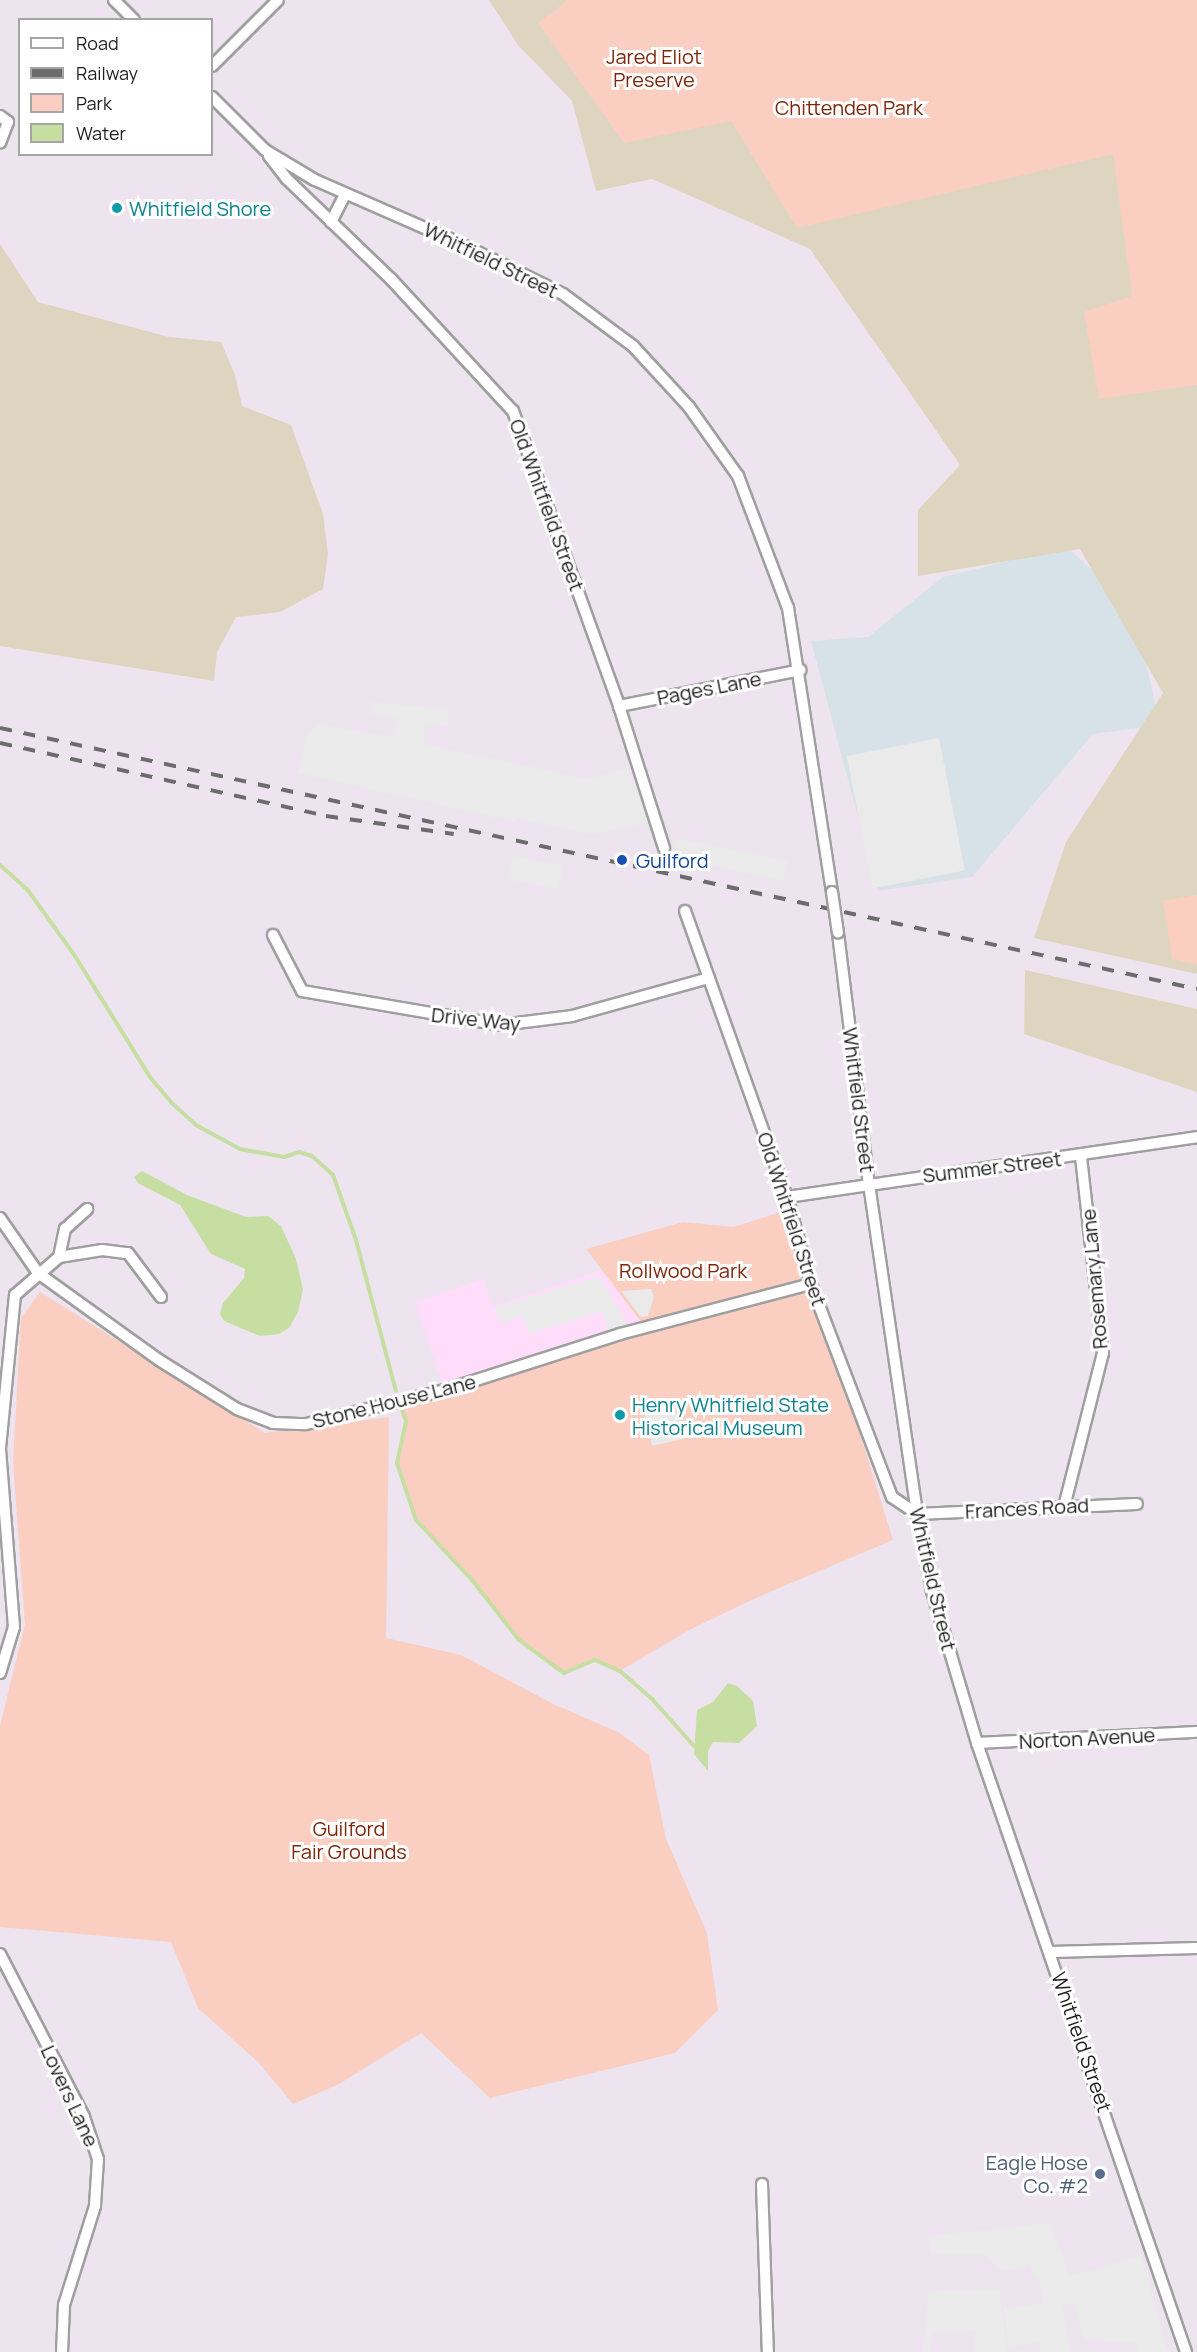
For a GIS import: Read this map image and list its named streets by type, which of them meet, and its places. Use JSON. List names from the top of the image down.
{
  "streets": {
    "street": [
      "Whitfield Street",
      "Old Whitfield Street",
      "Pages Lane",
      "Drive Way",
      "Summer Street",
      "Rosemary Lane",
      "Stone House Lane",
      "Frances Road",
      "Norton Avenue",
      "Lovers Lane"
    ]
  },
  "crossings": [
    ["Whitfield Street", "Old Whitfield Street"],
    ["Whitfield Street", "Pages Lane"],
    ["Whitfield Street", "Summer Street"],
    ["Whitfield Street", "Frances Road"],
    ["Whitfield Street", "Norton Avenue"],
    ["Old Whitfield Street", "Pages Lane"],
    ["Old Whitfield Street", "Drive Way"],
    ["Old Whitfield Street", "Summer Street"],
    ["Old Whitfield Street", "Stone House Lane"],
    ["Old Whitfield Street", "Frances Road"],
    ["Summer Street", "Rosemary Lane"],
    ["Rosemary Lane", "Frances Road"]
  ],
  "parks": [
    "Jared Eliot Preserve",
    "Chittenden Park",
    "Rollwood Park",
    "Guilford Fair Grounds"
  ],
  "places": [
    "Whitfield Shore",
    "Guilford",
    "Henry Whitfield State Historical Museum",
    "Eagle Hose Co. #2"
  ],
  "legend": [
    "Road",
    "Railway",
    "Park",
    "Water"
  ]
}
